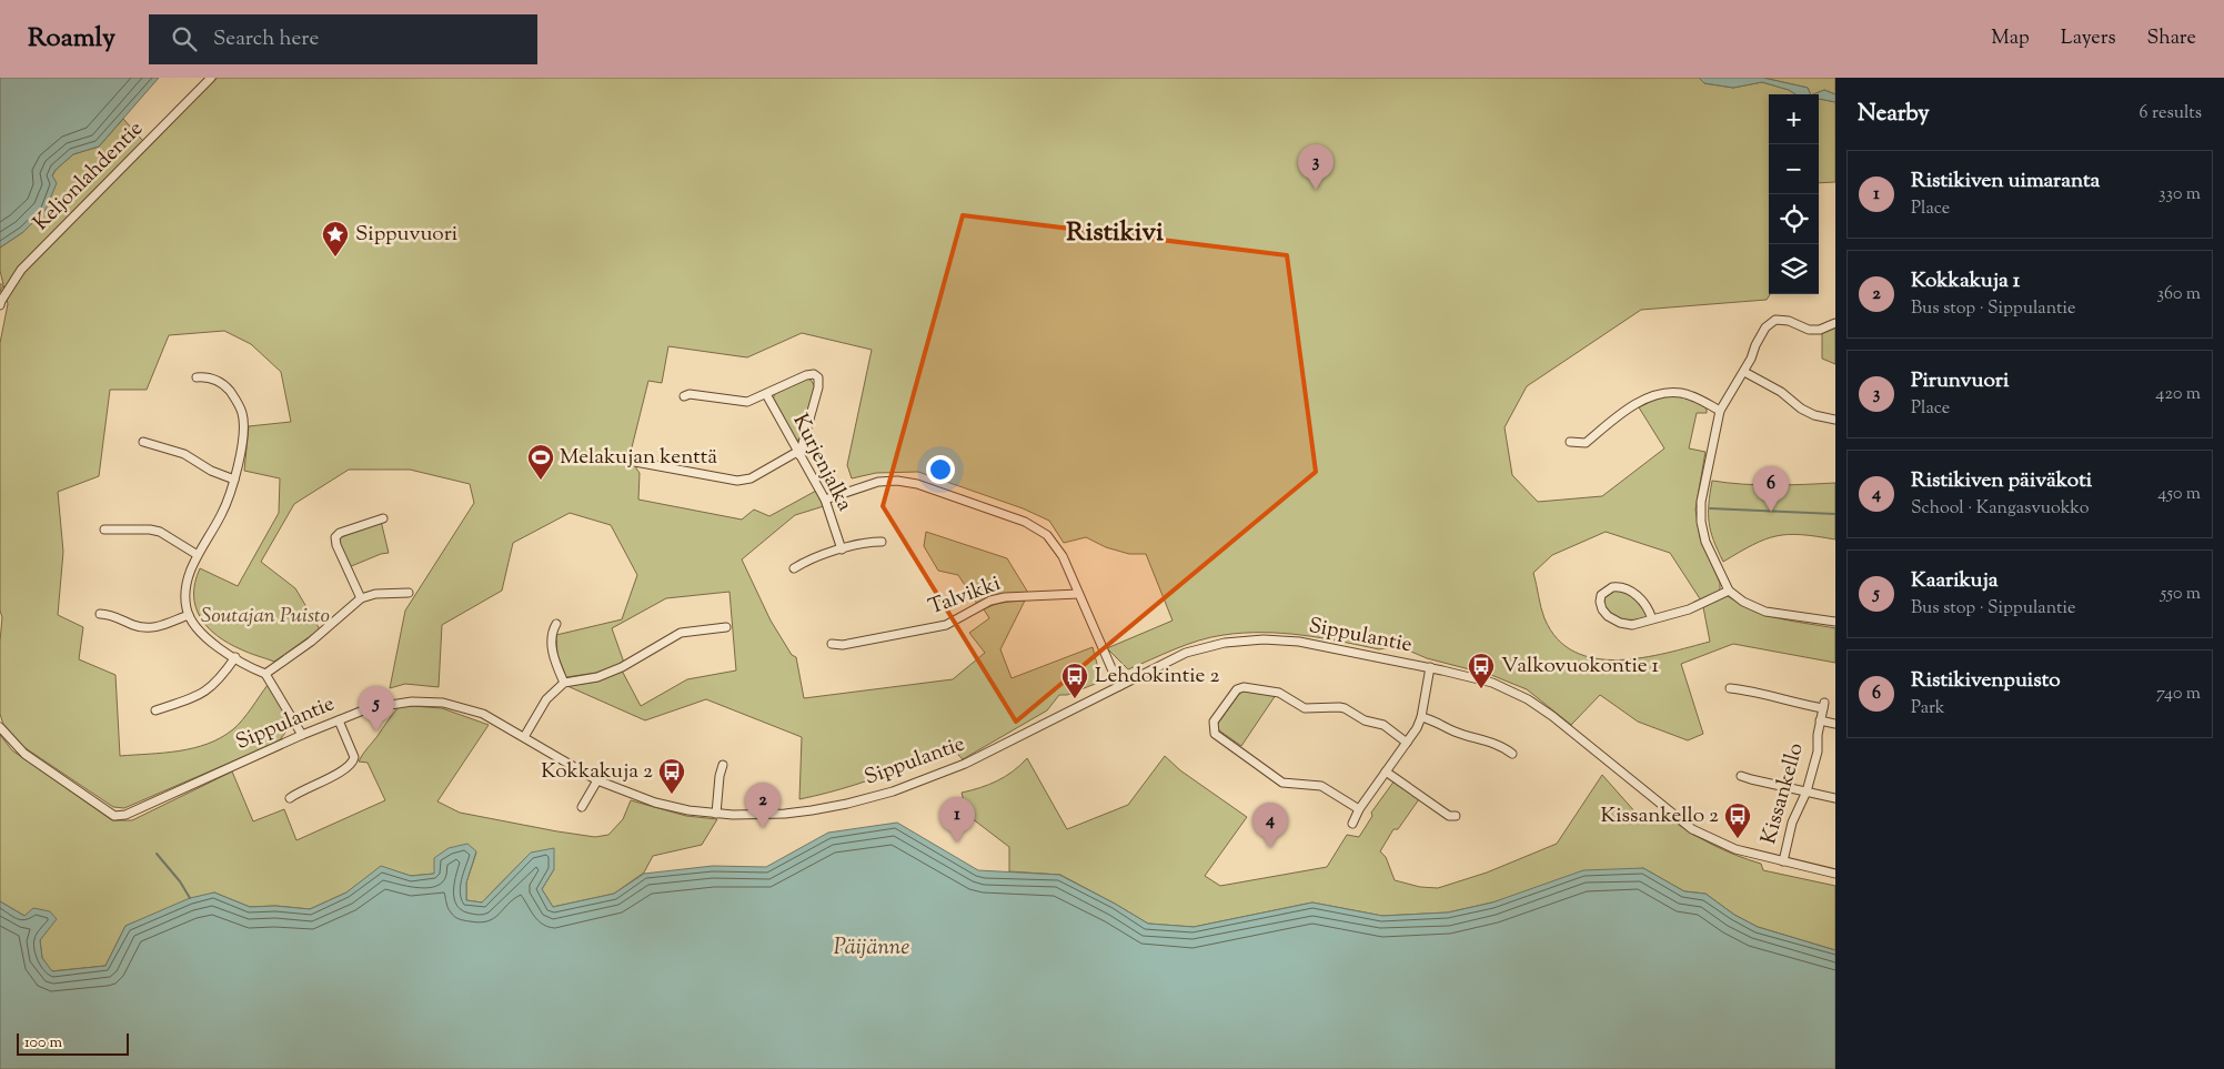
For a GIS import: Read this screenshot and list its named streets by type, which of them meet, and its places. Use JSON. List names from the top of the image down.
{
  "streets": {
    "street": [
      "Keljonlahdentie",
      "Kurjenjalka",
      "Talvikki",
      "Sippulantie",
      "Kissankello"
    ]
  },
  "crossings": [
    ["Sippulantie", "Kissankello"]
  ],
  "districts": ["Ristikivi"],
  "water": ["Päijänne"],
  "parks": ["Soutajan Puisto"],
  "places": {
    "place": ["Sippuvuori"],
    "sports": ["Melakujan kenttä"],
    "bus stop": [
      "Valkovuokontie 1",
      "Lehdokintie 2",
      "Kokkakuja 2",
      "Kissankello 2"
    ]
  },
  "scale_bar": "100 m",
  "page": {
    "header": "Roamly",
    "search": "Search here",
    "nav": ["Map", "Layers", "Share"],
    "heading": ["Nearby", "6 results"],
    "map_buttons": ["+", "−"],
    "pins": [
      "3",
      "6",
      "5",
      "2",
      "1",
      "4"
    ],
    "list": [
      {
        "mark": "1",
        "name": "Ristikiven uimaranta",
        "note": "Place",
        "value": "330 m"
      },
      {
        "mark": "2",
        "name": "Kokkakuja 1",
        "note": "Bus stop · Sippulantie",
        "value": "360 m"
      },
      {
        "mark": "3",
        "name": "Pirunvuori",
        "note": "Place",
        "value": "420 m"
      },
      {
        "mark": "4",
        "name": "Ristikiven päiväkoti",
        "note": "School · Kangasvuokko",
        "value": "450 m"
      },
      {
        "mark": "5",
        "name": "Kaarikuja",
        "note": "Bus stop · Sippulantie",
        "value": "550 m"
      },
      {
        "mark": "6",
        "name": "Ristikivenpuisto",
        "note": "Park",
        "value": "740 m"
      }
    ],
    "scale": "100 m"
  }
}
